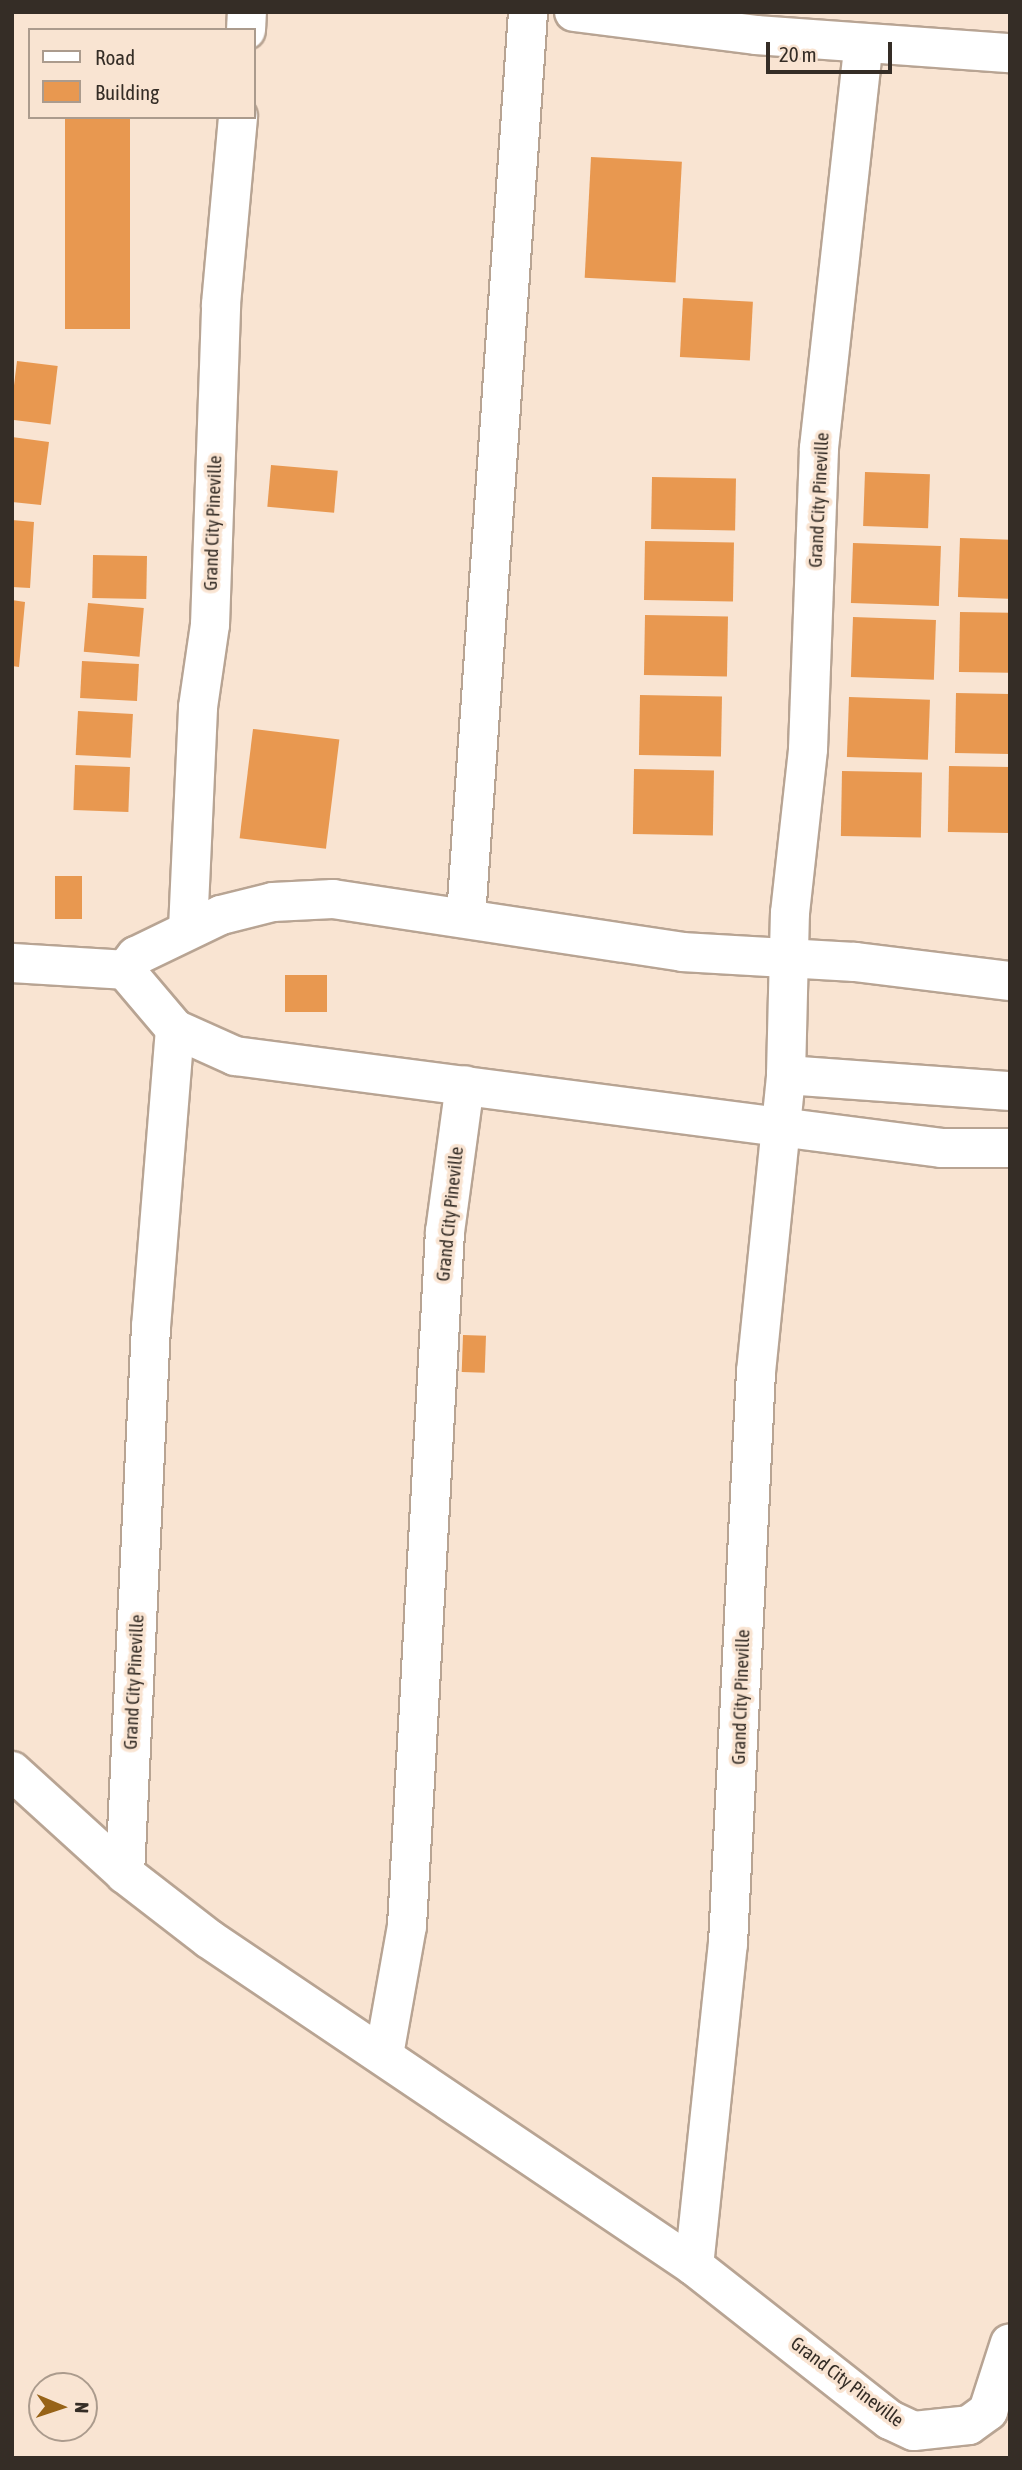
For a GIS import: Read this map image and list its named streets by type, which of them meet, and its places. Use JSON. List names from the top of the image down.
{
  "streets": {
    "street": ["Grand City Pineville"]
  },
  "legend": ["Road", "Building"],
  "scale_bar": "20 m",
  "north": "right"
}
